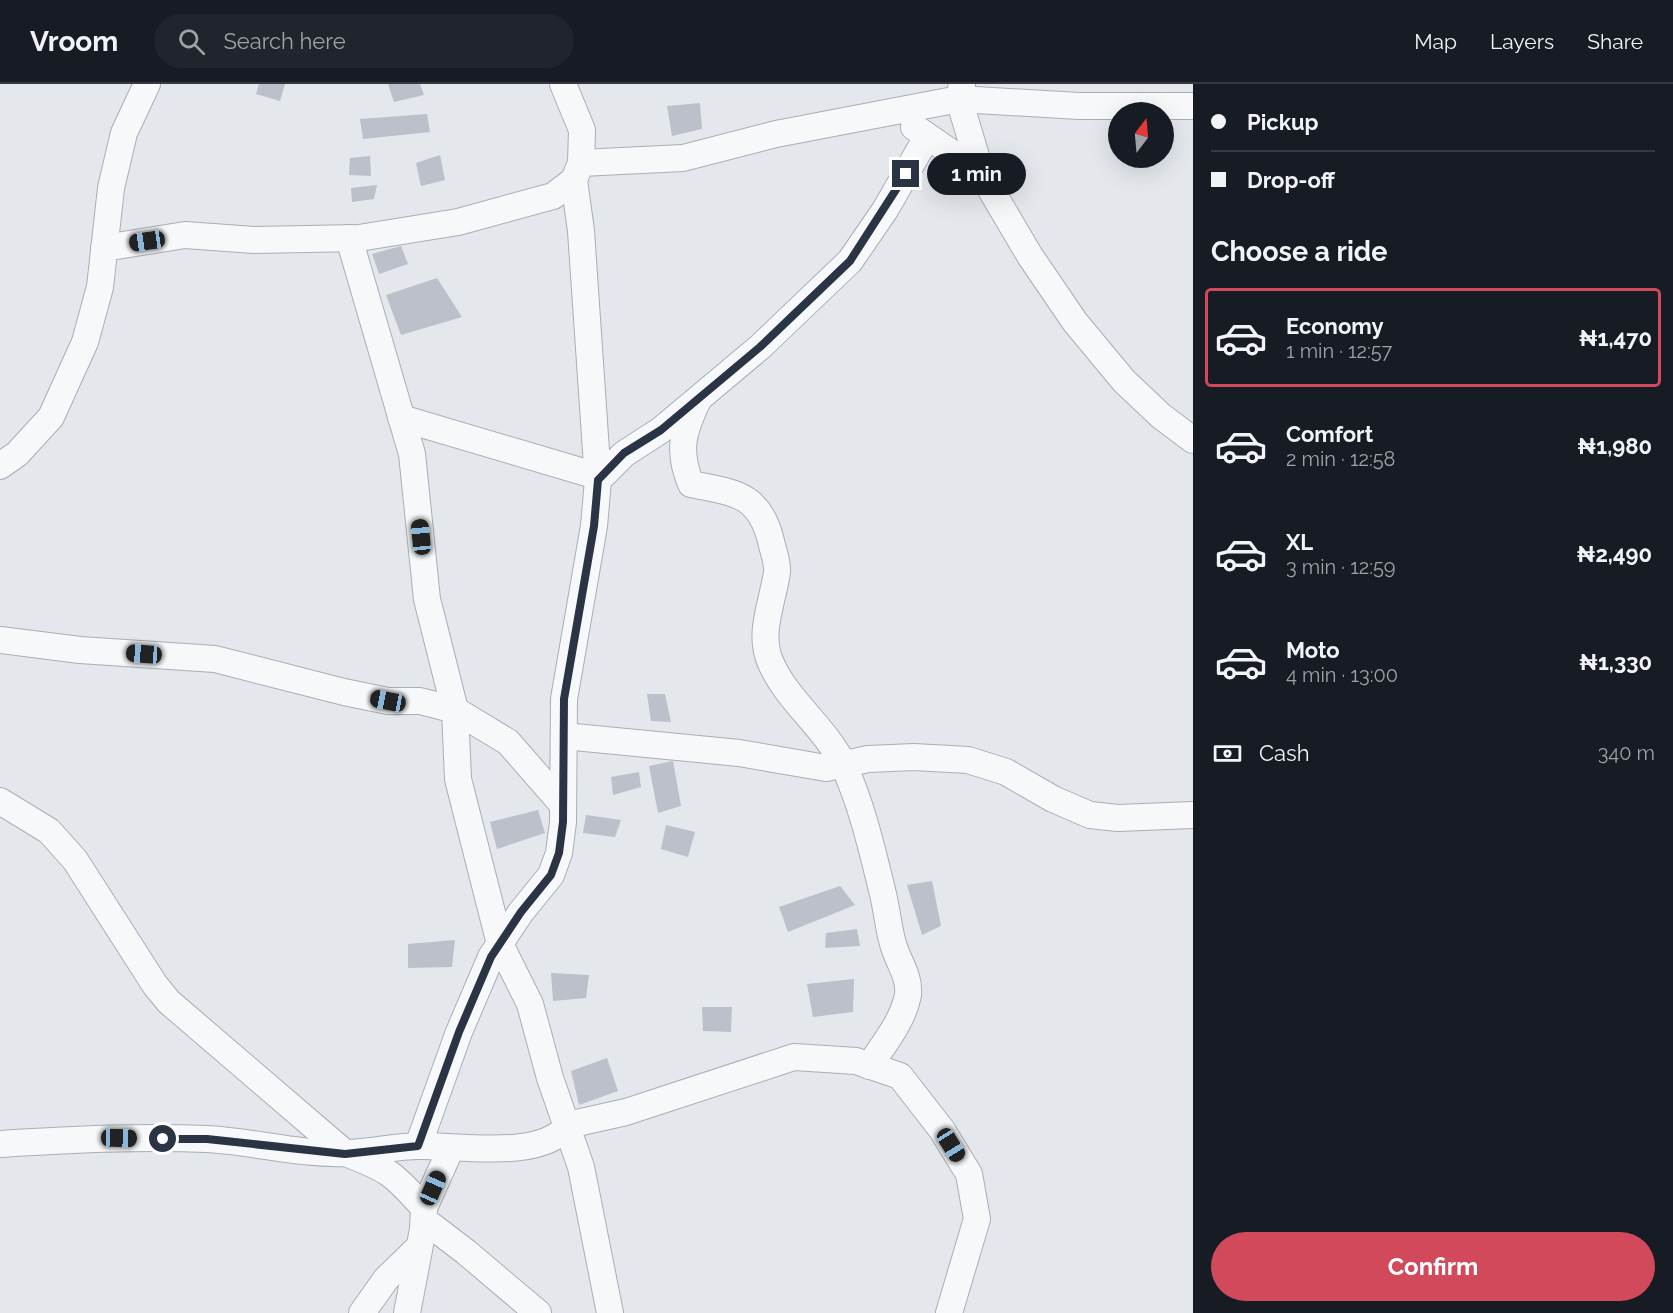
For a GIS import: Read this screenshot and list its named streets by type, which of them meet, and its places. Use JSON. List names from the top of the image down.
{
  "north": "top",
  "page": {
    "header": "Vroom",
    "search": "Search here",
    "nav": ["Map", "Layers", "Share"],
    "banner": ["Pickup", "Drop-off"],
    "bubble": "1 min",
    "heading": "Choose a ride",
    "list": [
      {
        "name": "Economy",
        "note": "1 min · 12:57",
        "value": "₦1,470"
      },
      {
        "name": "Comfort",
        "note": "2 min · 12:58",
        "value": "₦1,980"
      },
      {
        "name": "XL",
        "note": "3 min · 12:59",
        "value": "₦2,490"
      },
      {
        "name": "Moto",
        "note": "4 min · 13:00",
        "value": "₦1,330"
      }
    ],
    "pay": ["Cash", "340 m"],
    "buttons": "Confirm"
  }
}
